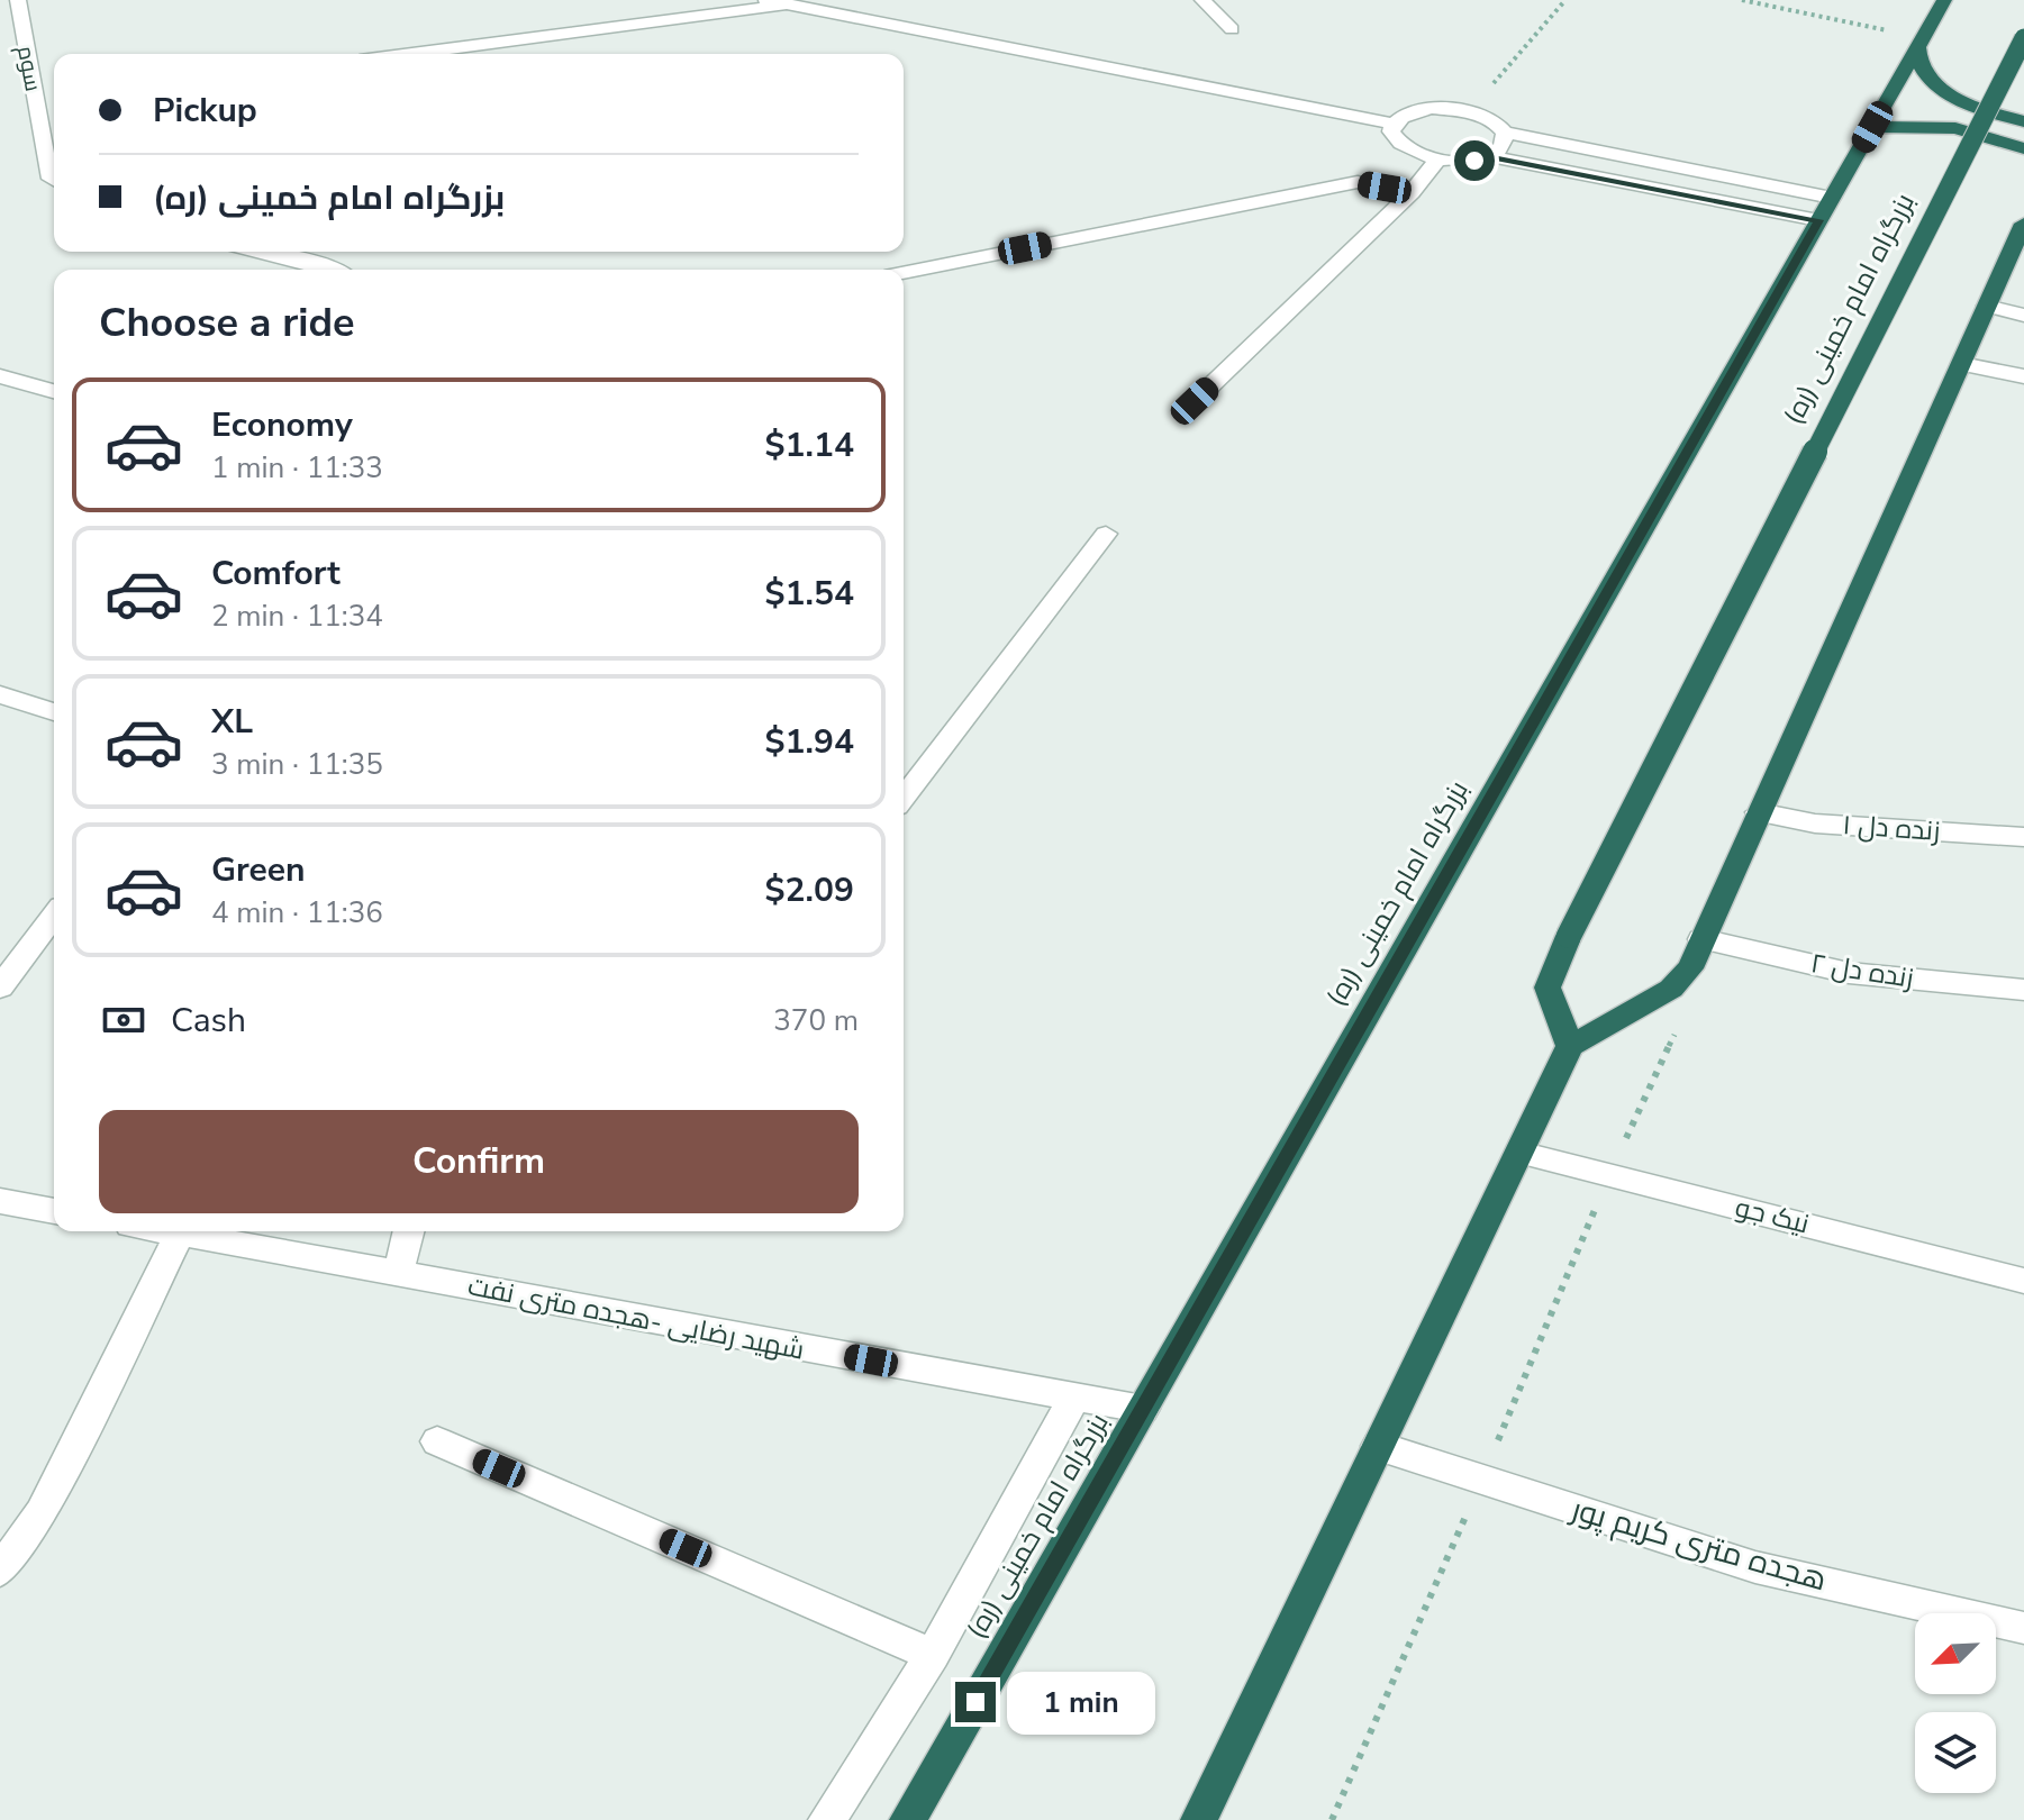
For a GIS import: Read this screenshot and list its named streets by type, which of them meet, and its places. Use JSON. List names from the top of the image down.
{
  "streets": {
    "highway": ["بزرگراه امام خمینی (ره)"],
    "street": [
      "سوم",
      "زنده دل ۱",
      "زنده دل ۲",
      "نیک جو",
      "شهید رضایی -هجده متری نفت",
      "هجده متری کریم پور"
    ]
  },
  "crossings": [
    ["بزرگراه امام خمینی (ره)", "شهید رضایی -هجده متری نفت"]
  ],
  "north": "bottom left",
  "page": {
    "banner": ["Pickup", "بزرگراه امام خمینی (ره)"],
    "heading": "Choose a ride",
    "list": [
      {
        "name": "Economy",
        "note": "1 min · 11:33",
        "value": "$1.14"
      },
      {
        "name": "Comfort",
        "note": "2 min · 11:34",
        "value": "$1.54"
      },
      {
        "name": "XL",
        "note": "3 min · 11:35",
        "value": "$1.94"
      },
      {
        "name": "Green",
        "note": "4 min · 11:36",
        "value": "$2.09"
      }
    ],
    "pay": ["Cash", "370 m"],
    "buttons": "Confirm",
    "bubble": "1 min"
  }
}
